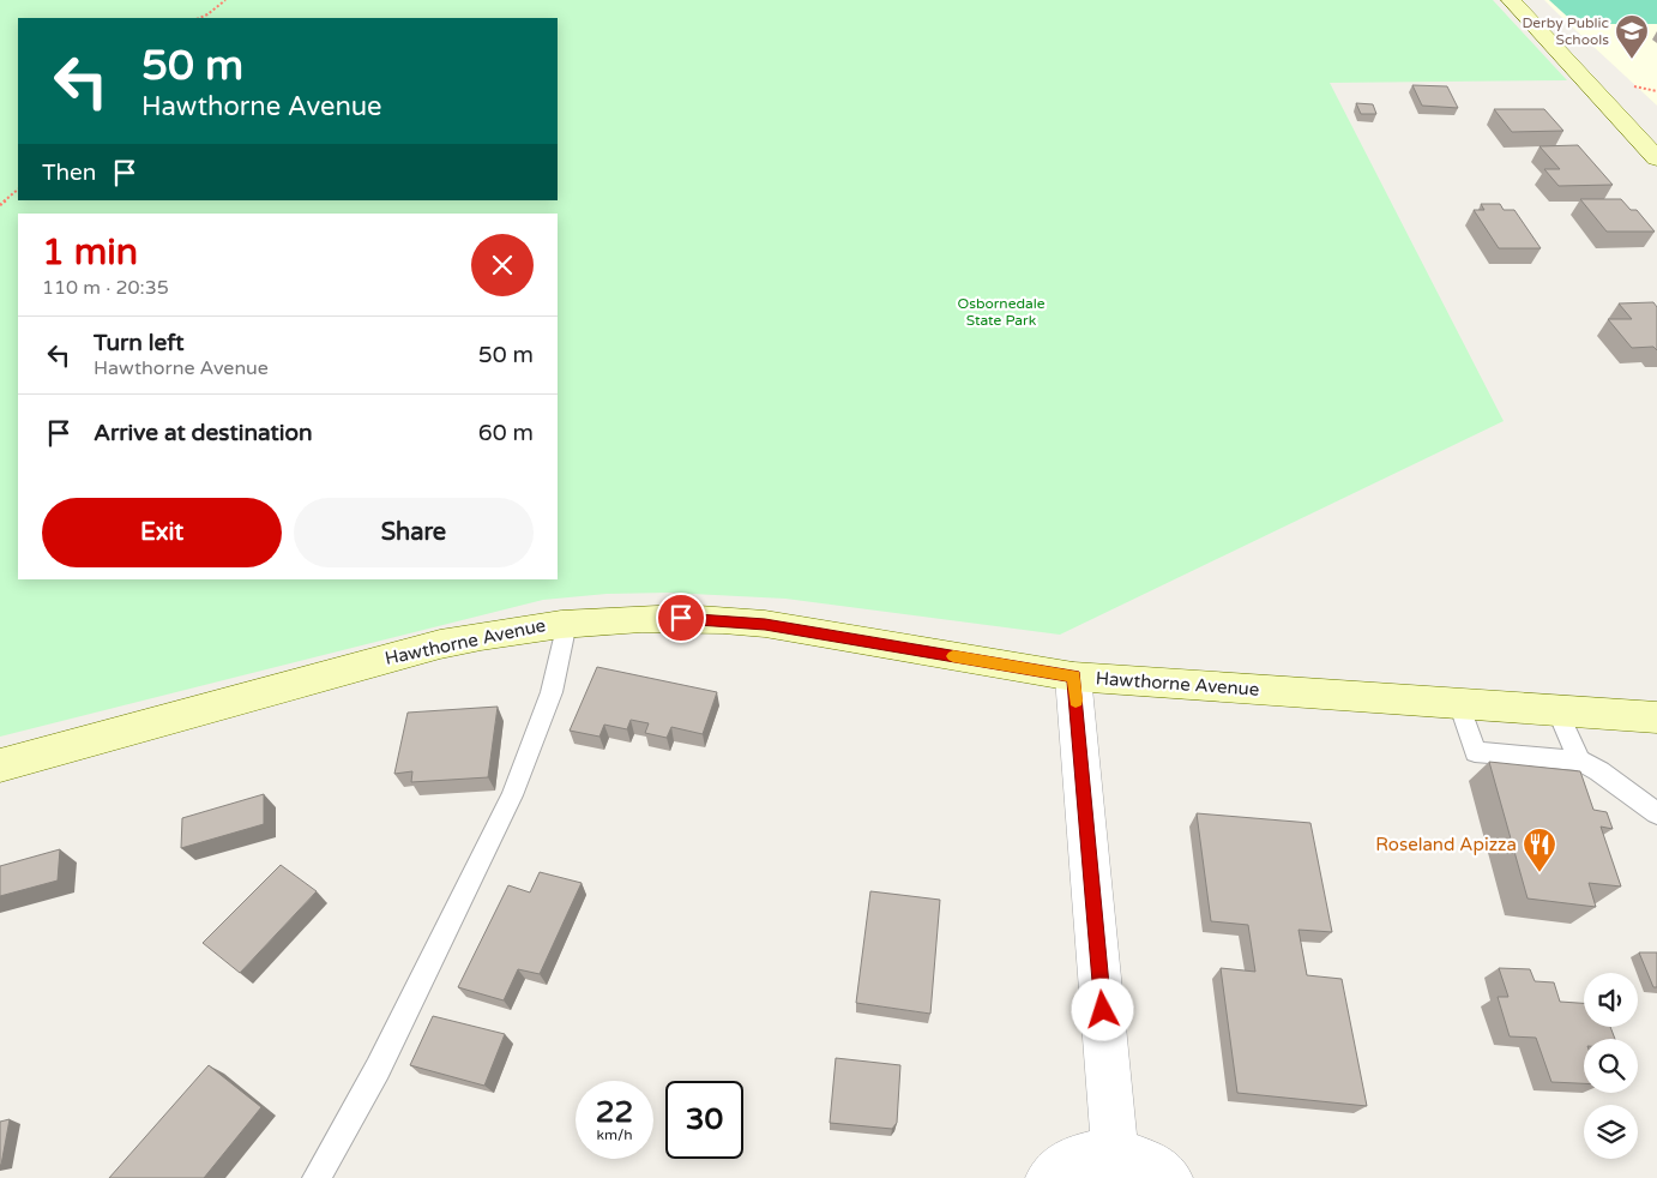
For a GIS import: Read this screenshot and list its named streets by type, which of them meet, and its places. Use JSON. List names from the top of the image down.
{
  "streets": {
    "street": ["Hawthorne Avenue"]
  },
  "parks": ["Osbornedale State Park"],
  "places": {
    "school or university": ["Derby Public Schools"],
    "restaurant": ["Roseland Apizza"]
  },
  "page": {
    "turn": ["50 m", "Hawthorne Avenue"],
    "then": "Then",
    "heading": ["1 min", "110 m · 20:35"],
    "list": [
      {
        "name": "Turn left",
        "note": "Hawthorne Avenue",
        "value": "50 m"
      },
      {
        "name": "Arrive at destination",
        "value": "60 m"
      }
    ],
    "buttons": ["Exit", "Share"],
    "speed": "22 km/h",
    "limit": "30"
  }
}
